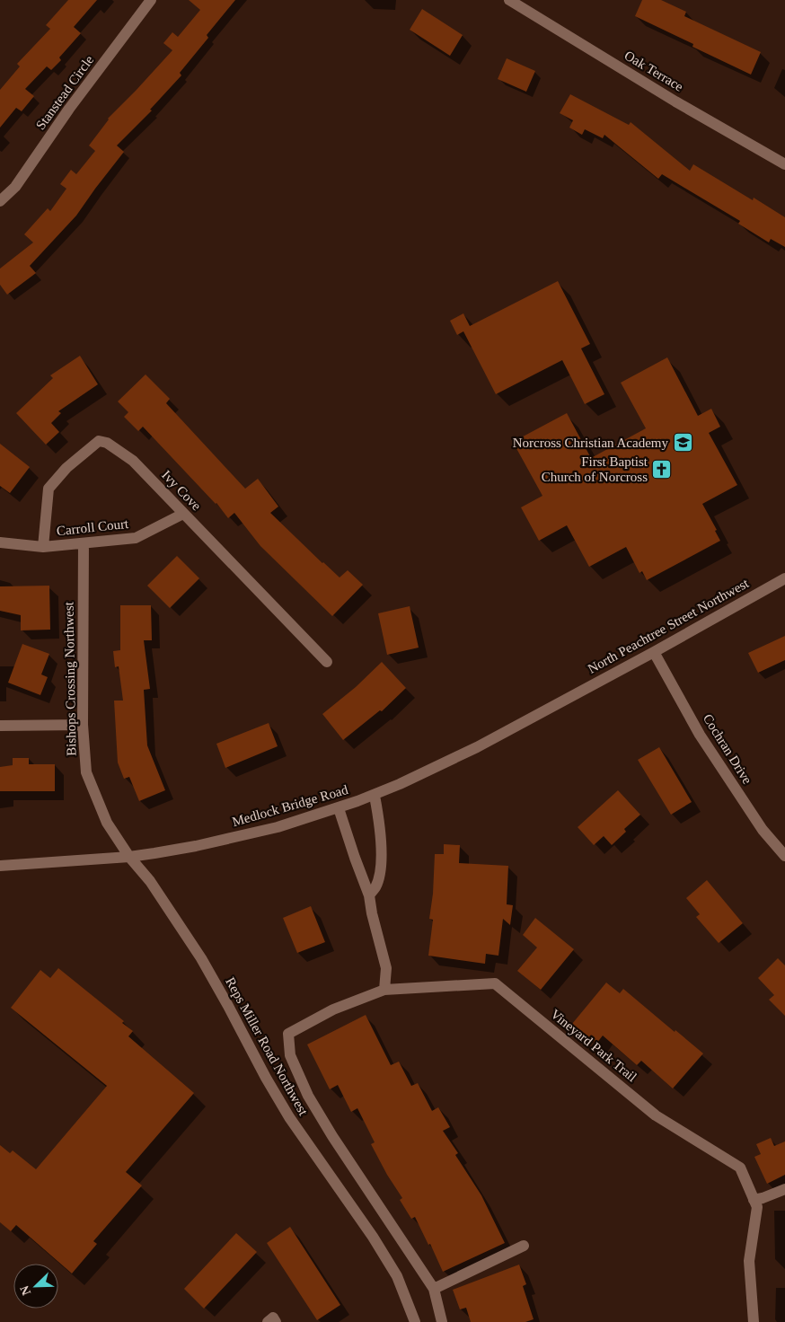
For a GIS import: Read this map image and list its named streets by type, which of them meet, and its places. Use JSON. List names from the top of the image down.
{
  "streets": {
    "street": [
      "Oak Terrace",
      "Stanstead Circle",
      "Ivy Cove",
      "Carroll Court",
      "North Peachtree Street Northwest",
      "Bishops Crossing Northwest",
      "Cochran Drive",
      "Medlock Bridge Road",
      "Vineyard Park Trail",
      "Reps Miller Road Northwest"
    ]
  },
  "crossings": [
    ["Ivy Cove", "Carroll Court"],
    ["Carroll Court", "Bishops Crossing Northwest"],
    ["North Peachtree Street Northwest", "Cochran Drive"],
    ["North Peachtree Street Northwest", "Medlock Bridge Road"],
    ["Bishops Crossing Northwest", "Medlock Bridge Road"],
    ["Bishops Crossing Northwest", "Reps Miller Road Northwest"],
    ["Medlock Bridge Road", "Reps Miller Road Northwest"]
  ],
  "places": {
    "school or university": ["Norcross Christian Academy"],
    "church": ["First Baptist Church of Norcross"]
  },
  "north": "bottom left"
}
